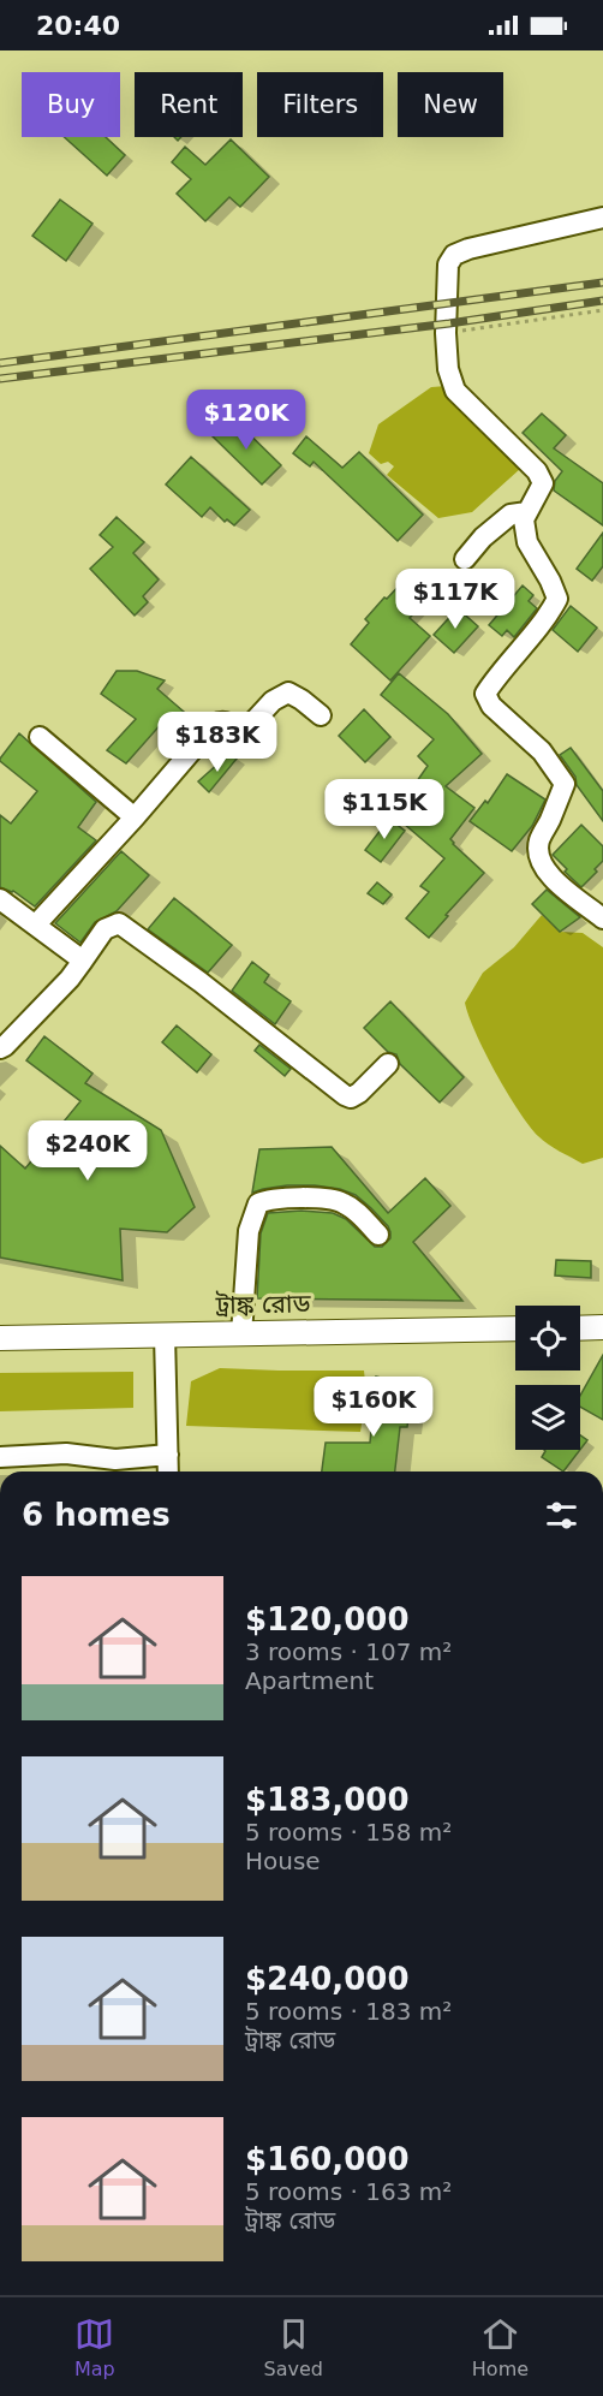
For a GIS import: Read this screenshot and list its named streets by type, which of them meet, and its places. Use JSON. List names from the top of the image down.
{
  "streets": {
    "main road": ["ট্রাঙ্ক রোড"]
  },
  "page": {
    "status": "20:40",
    "chip": [
      "Buy",
      "Rent",
      "Filters",
      "New"
    ],
    "price": [
      "$120K",
      "$117K",
      "$183K",
      "$115K",
      "$240K",
      "$160K"
    ],
    "heading": "6 homes",
    "list": [
      {
        "name": "$120,000",
        "note": "3 rooms · 107 m² · Apartment"
      },
      {
        "name": "$183,000",
        "note": "5 rooms · 158 m² · House"
      },
      {
        "name": "$240,000",
        "note": "5 rooms · 183 m² · ট্রাঙ্ক রোড"
      },
      {
        "name": "$160,000",
        "note": "5 rooms · 163 m² · ট্রাঙ্ক রোড"
      }
    ],
    "tabs": ["Map", "Saved", "Home"]
  }
}
